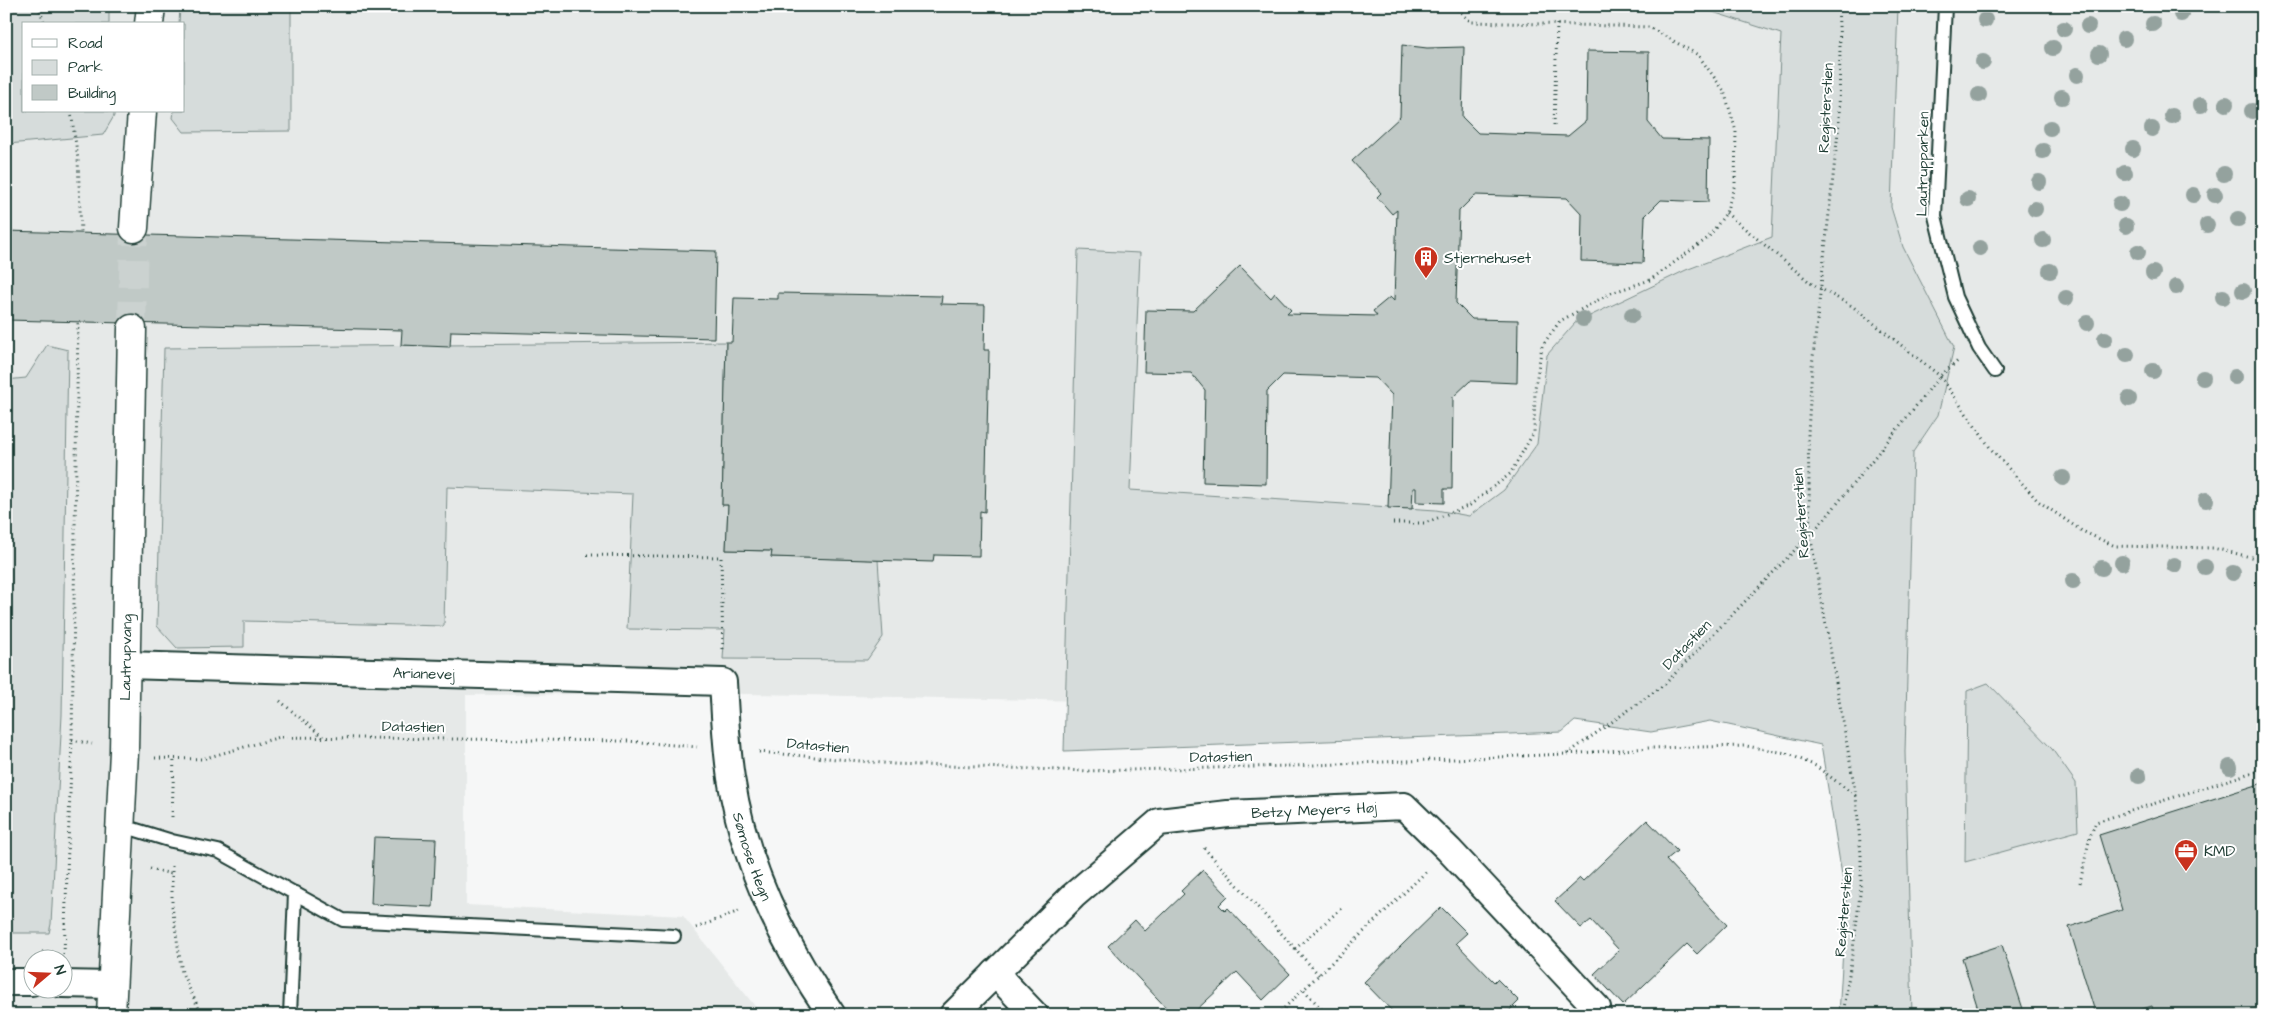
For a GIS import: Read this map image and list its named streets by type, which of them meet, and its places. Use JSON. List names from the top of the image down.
{
  "streets": {
    "street": [
      "Lautrupvang",
      "Arianevej",
      "Betzy Meyers Høj",
      "Sømose Hegn"
    ],
    "lane": ["Lautrupparken"],
    "path": ["Registerstien", "Datastien"]
  },
  "crossings": [
    ["Registerstien", "Datastien"],
    ["Datastien", "Lautrupvang"],
    ["Datastien", "Sømose Hegn"],
    ["Lautrupvang", "Arianevej"],
    ["Arianevej", "Sømose Hegn"]
  ],
  "places": {
    "building": ["Stjernehuset"],
    "office": ["KMD"]
  },
  "legend": ["Road", "Park", "Building"],
  "north": "right"
}
